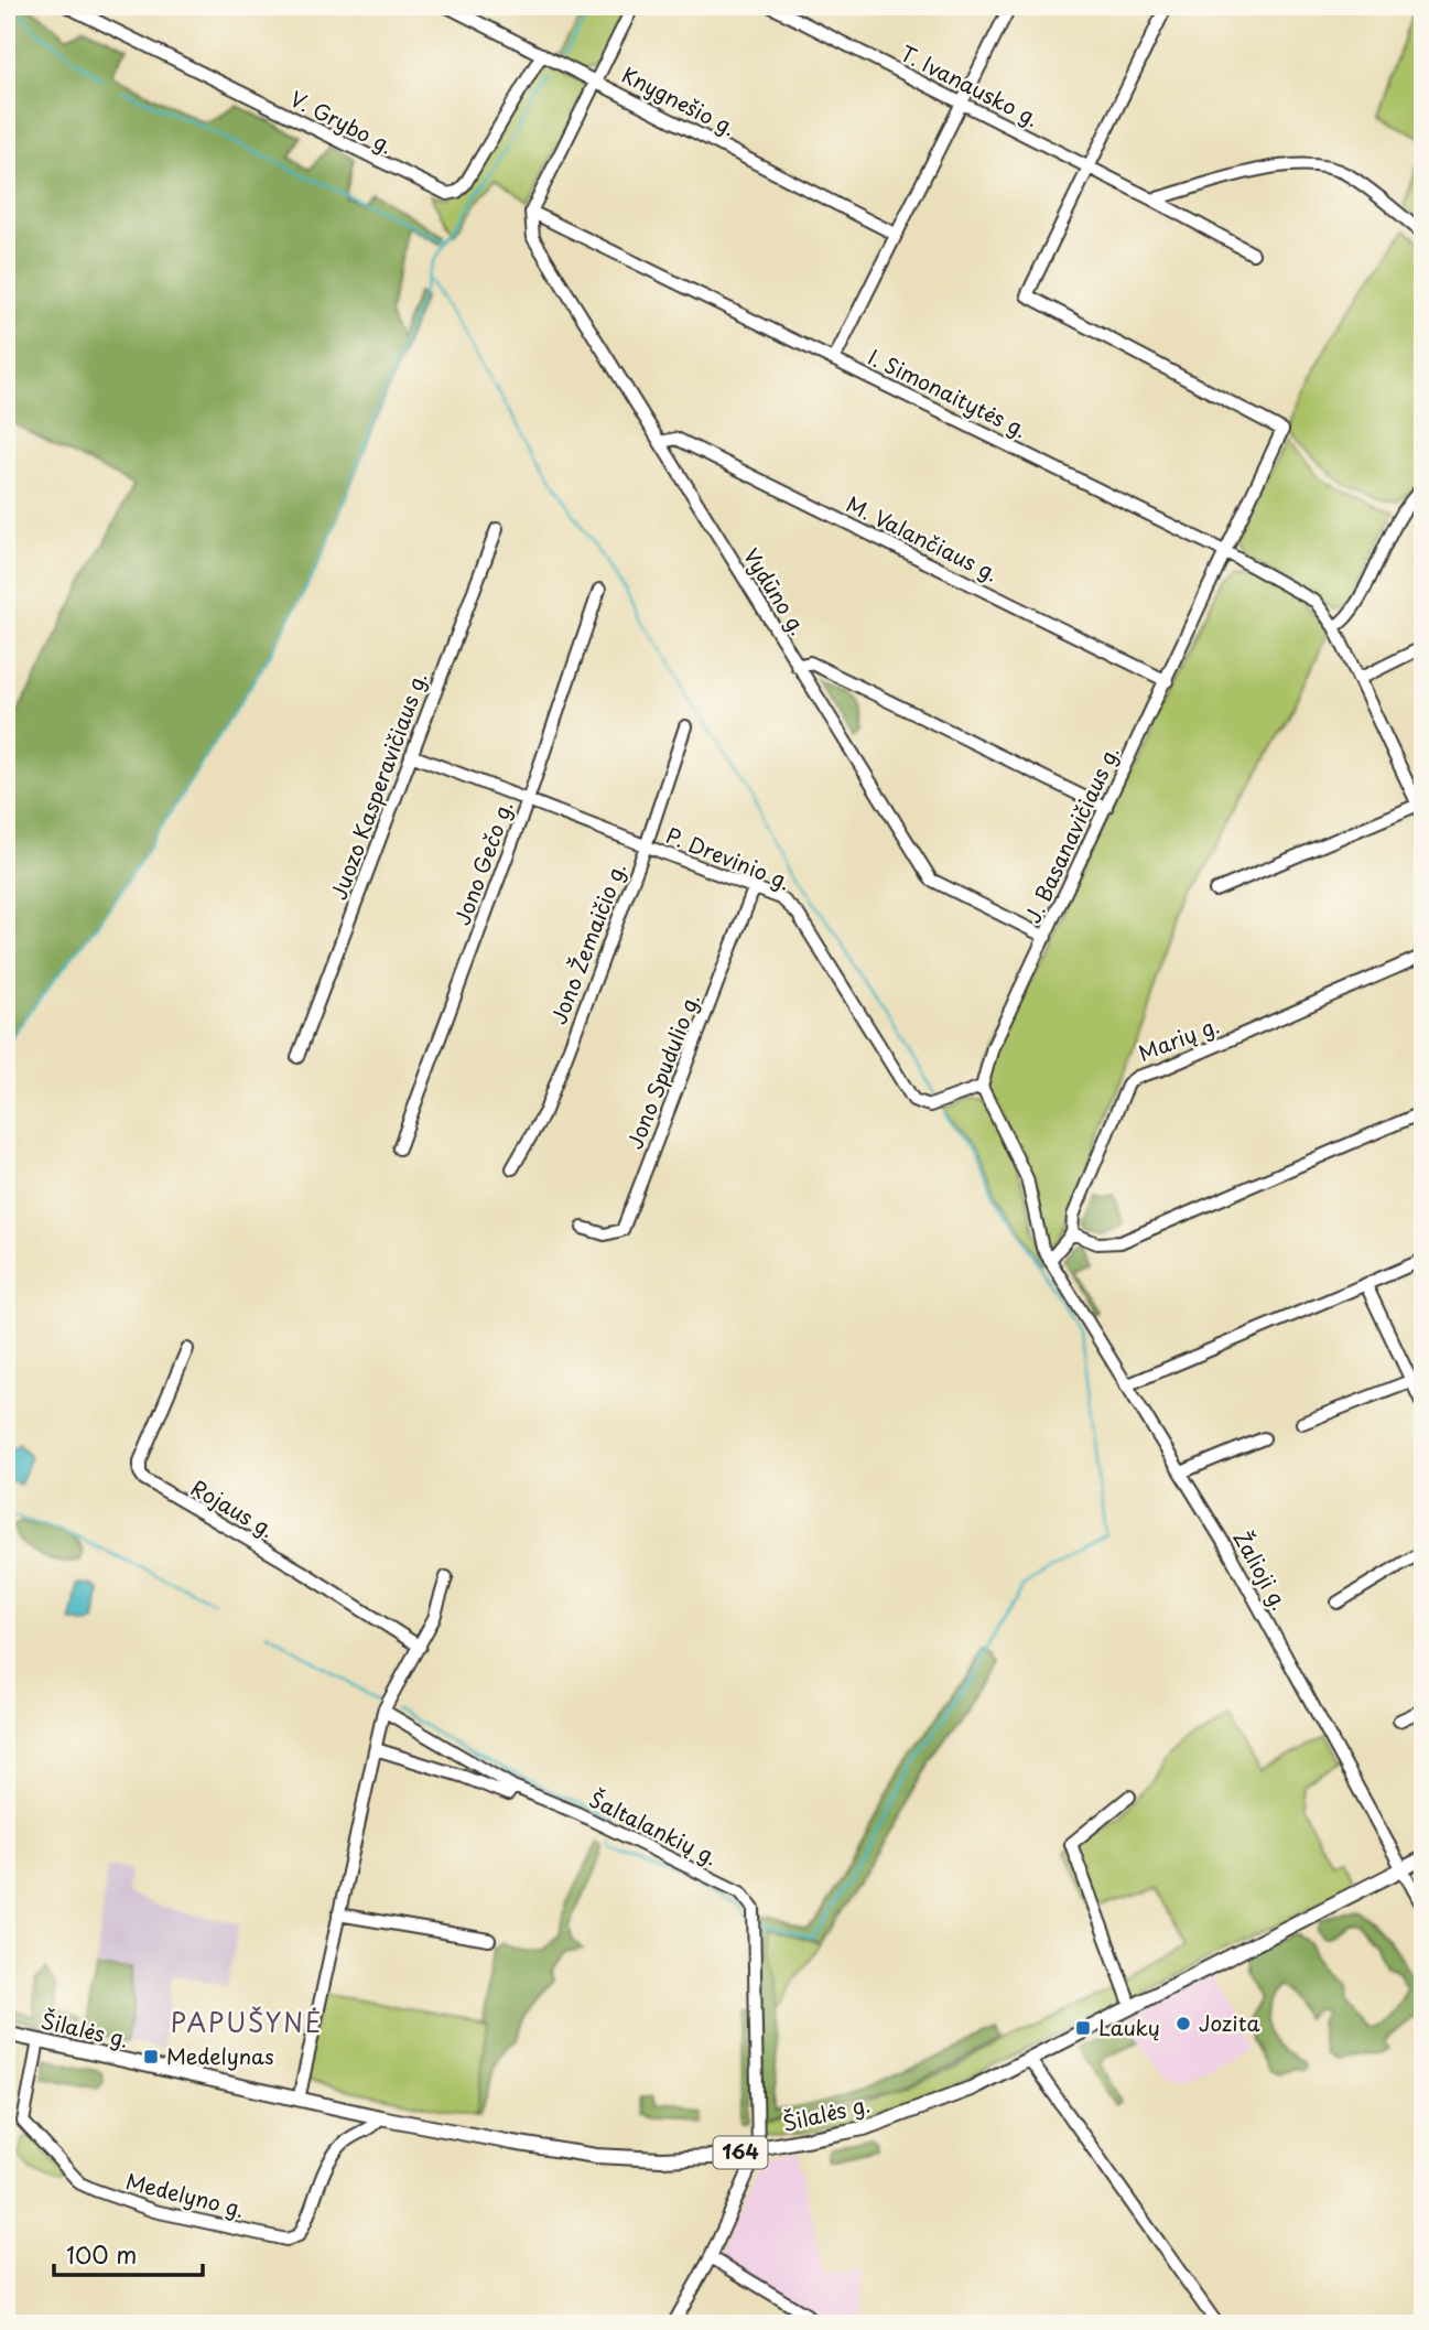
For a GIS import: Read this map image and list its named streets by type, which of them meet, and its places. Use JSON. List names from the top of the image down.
{
  "streets": {
    "main road": ["Šilalės g.", "164"],
    "street": [
      "T. Ivanausko g.",
      "Knygnešio g.",
      "V. Grybo g.",
      "I. Simonaitytės g.",
      "M. Valančiaus g.",
      "Vydūno g.",
      "Juozo Kasperavičiaus g.",
      "J. Basanavičiaus g.",
      "P. Drevinio g.",
      "Jono Gečo g.",
      "Jono Žemaičio g.",
      "Marių g.",
      "Jono Spudulio g.",
      "Rojaus g.",
      "Žalioji g.",
      "Šaltalankių g.",
      "Medelyno g."
    ]
  },
  "crossings": [
    ["T. Ivanausko g.", "J. Basanavičiaus g."],
    ["Knygnešio g.", "V. Grybo g."],
    ["I. Simonaitytės g.", "Vydūno g."],
    ["I. Simonaitytės g.", "J. Basanavičiaus g."],
    ["M. Valančiaus g.", "Vydūno g."],
    ["M. Valančiaus g.", "J. Basanavičiaus g."],
    ["Vydūno g.", "J. Basanavičiaus g."],
    ["Juozo Kasperavičiaus g.", "P. Drevinio g."],
    ["J. Basanavičiaus g.", "P. Drevinio g."],
    ["P. Drevinio g.", "Jono Gečo g."],
    ["P. Drevinio g.", "Jono Žemaičio g."],
    ["P. Drevinio g.", "Jono Spudulio g."],
    ["Marių g.", "Žalioji g."],
    ["Žalioji g.", "Šilalės g."],
    ["Šaltalankių g.", "Šilalės g."],
    ["Šilalės g.", "Medelyno g."]
  ],
  "districts": ["PAPUŠYNĖ"],
  "places": {
    "other": ["Jozita"],
    "transit": ["Laukų", "Medelynas"]
  },
  "scale_bar": "100 m"
}
